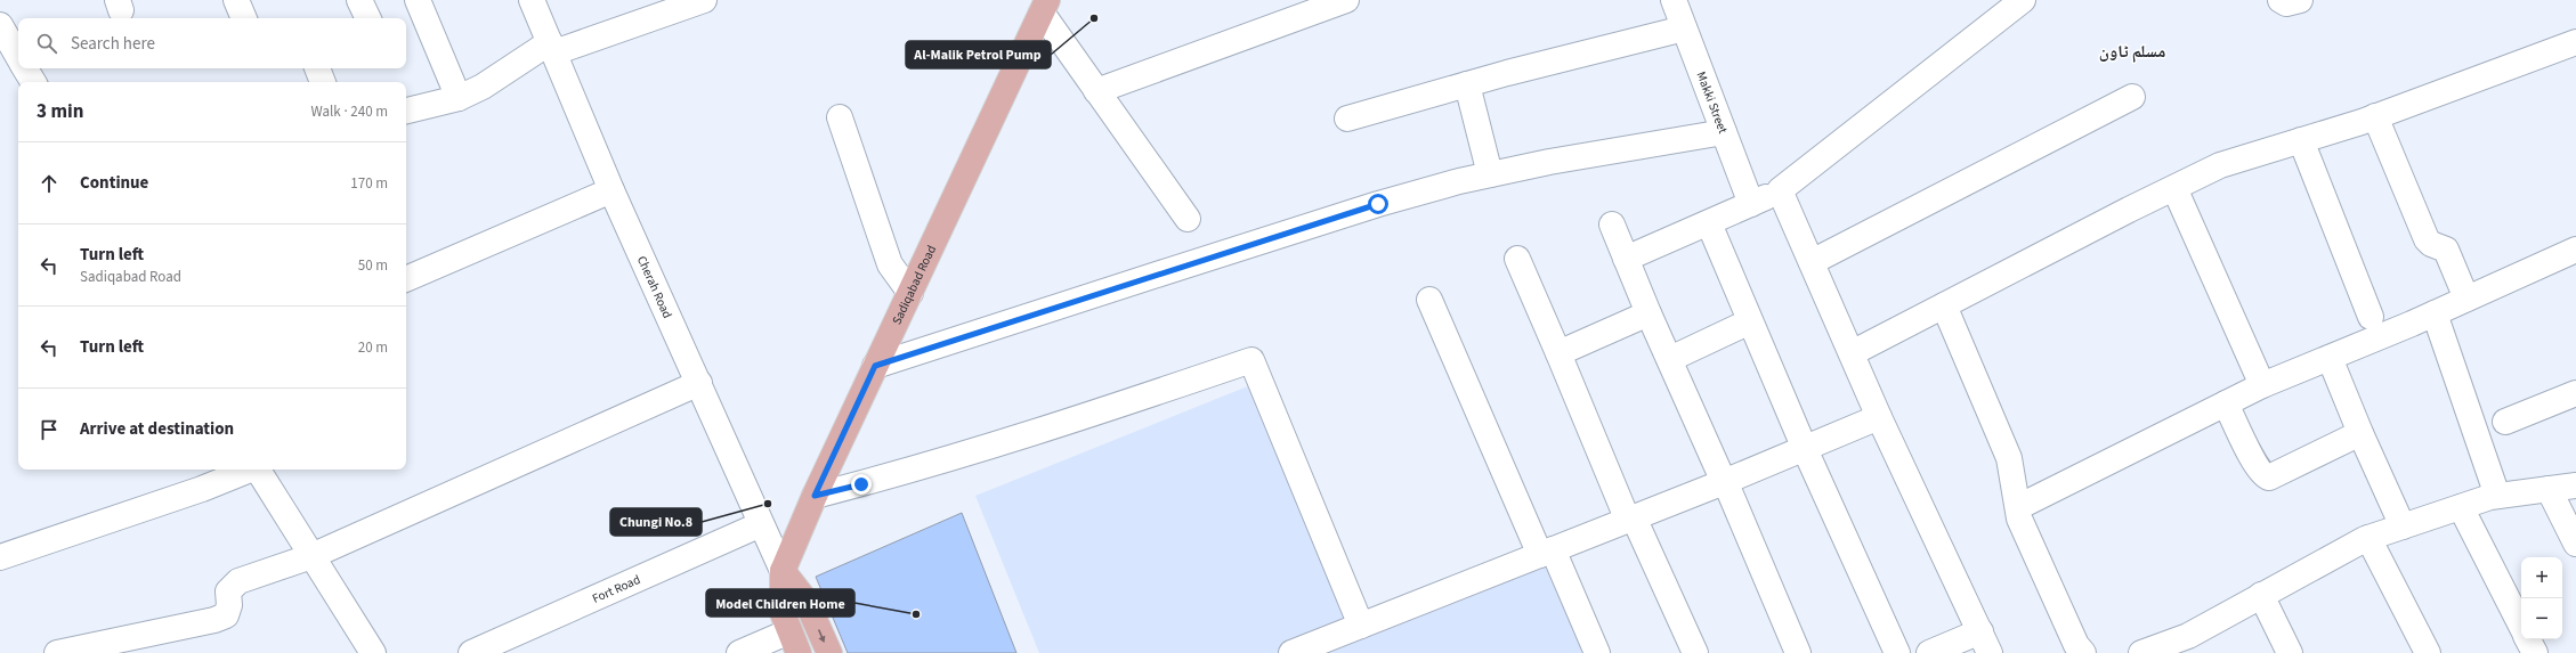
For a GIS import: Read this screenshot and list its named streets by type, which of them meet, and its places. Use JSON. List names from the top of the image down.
{
  "streets": {
    "main road": ["Sadiqabad Road"],
    "street": ["Makki Street", "Cherah Road", "Fort Road"]
  },
  "crossings": [
    ["Sadiqabad Road", "Cherah Road"],
    ["Cherah Road", "Fort Road"]
  ],
  "districts": ["مسلم ٹاون"],
  "places": ["Al-Malik Petrol Pump", "Chungi No.8", "Model Children Home"],
  "page": {
    "search": "Search here",
    "heading": ["3 min", "Walk · 240 m"],
    "list": [
      ["Continue", "170 m"],
      ["Turn left", "Sadiqabad Road", "50 m"],
      ["Turn left", "20 m"],
      "Arrive at destination"
    ],
    "map_buttons": ["+", "−"]
  }
}
